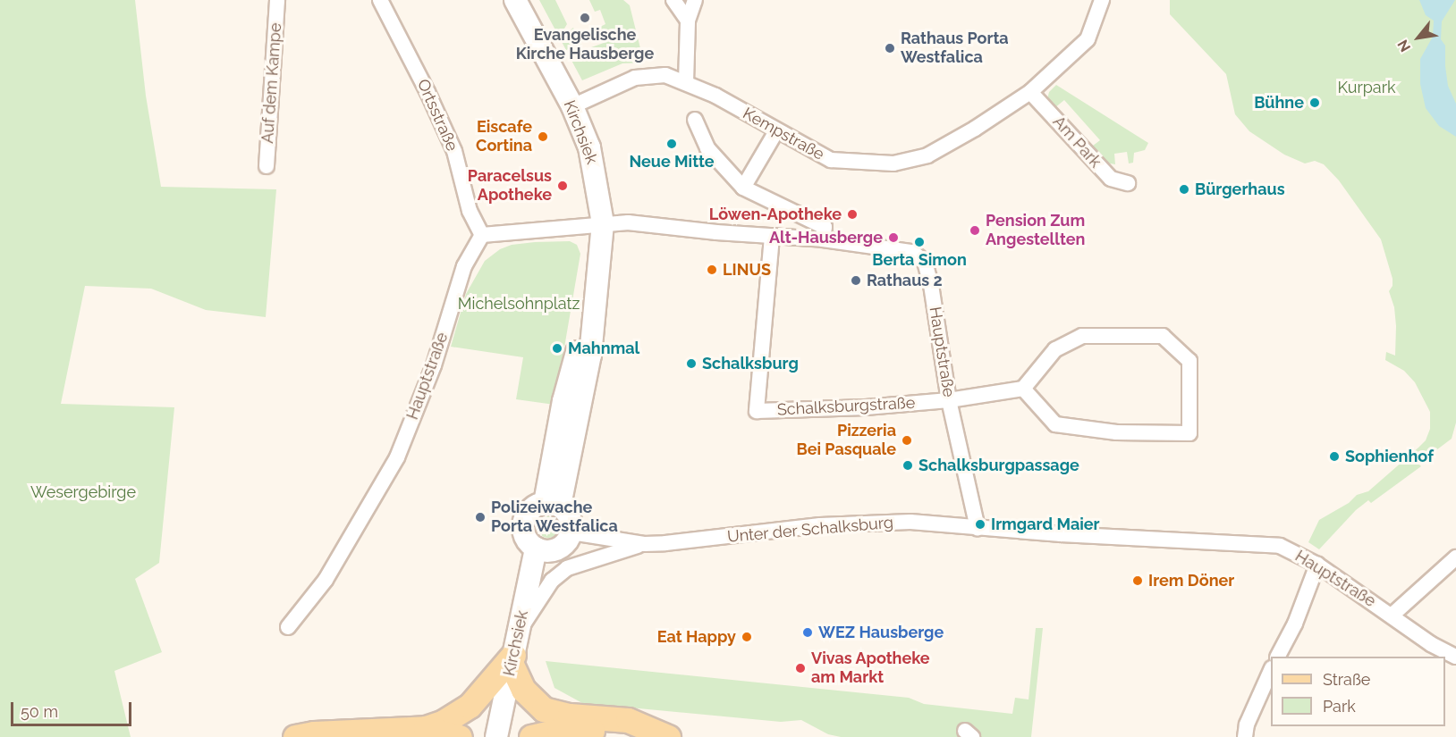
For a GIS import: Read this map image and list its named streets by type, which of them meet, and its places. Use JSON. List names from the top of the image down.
{
  "streets": {
    "main road": ["Kirchsiek"],
    "street": [
      "Auf dem Kampe",
      "Ortsstraße",
      "Kempstraße",
      "Am Park",
      "Hauptstraße",
      "Schalksburgstraße",
      "Unter der Schalksburg"
    ]
  },
  "crossings": [
    ["Ortsstraße", "Hauptstraße"],
    ["Kirchsiek", "Kempstraße"],
    ["Kirchsiek", "Hauptstraße"],
    ["Kirchsiek", "Unter der Schalksburg"],
    ["Kempstraße", "Am Park"],
    ["Hauptstraße", "Schalksburgstraße"],
    ["Hauptstraße", "Unter der Schalksburg"]
  ],
  "parks": ["Kurpark", "Michelsohnplatz", "Wesergebirge"],
  "places": [
    "Evangelische Kirche Hausberge",
    "Rathaus Porta Westfalica",
    "Bühne",
    "Eiscafe Cortina",
    "Neue Mitte",
    "Paracelsus Apotheke",
    "Bürgerhaus",
    "Löwen-Apotheke",
    "Pension Zum Angestellten",
    "Alt-Hausberge",
    "Berta Simon",
    "LINUS",
    "Rathaus 2",
    "Mahnmal",
    "Schalksburg",
    "Pizzeria Bei Pasquale",
    "Sophienhof",
    "Schalksburgpassage",
    "Polizeiwache Porta Westfalica",
    "Irmgard Maier",
    "Irem Döner",
    "WEZ Hausberge",
    "Eat Happy",
    "Vivas Apotheke am Markt"
  ],
  "legend": ["Straße", "Park"],
  "scale_bar": "50 m",
  "north": "bottom left"
}
